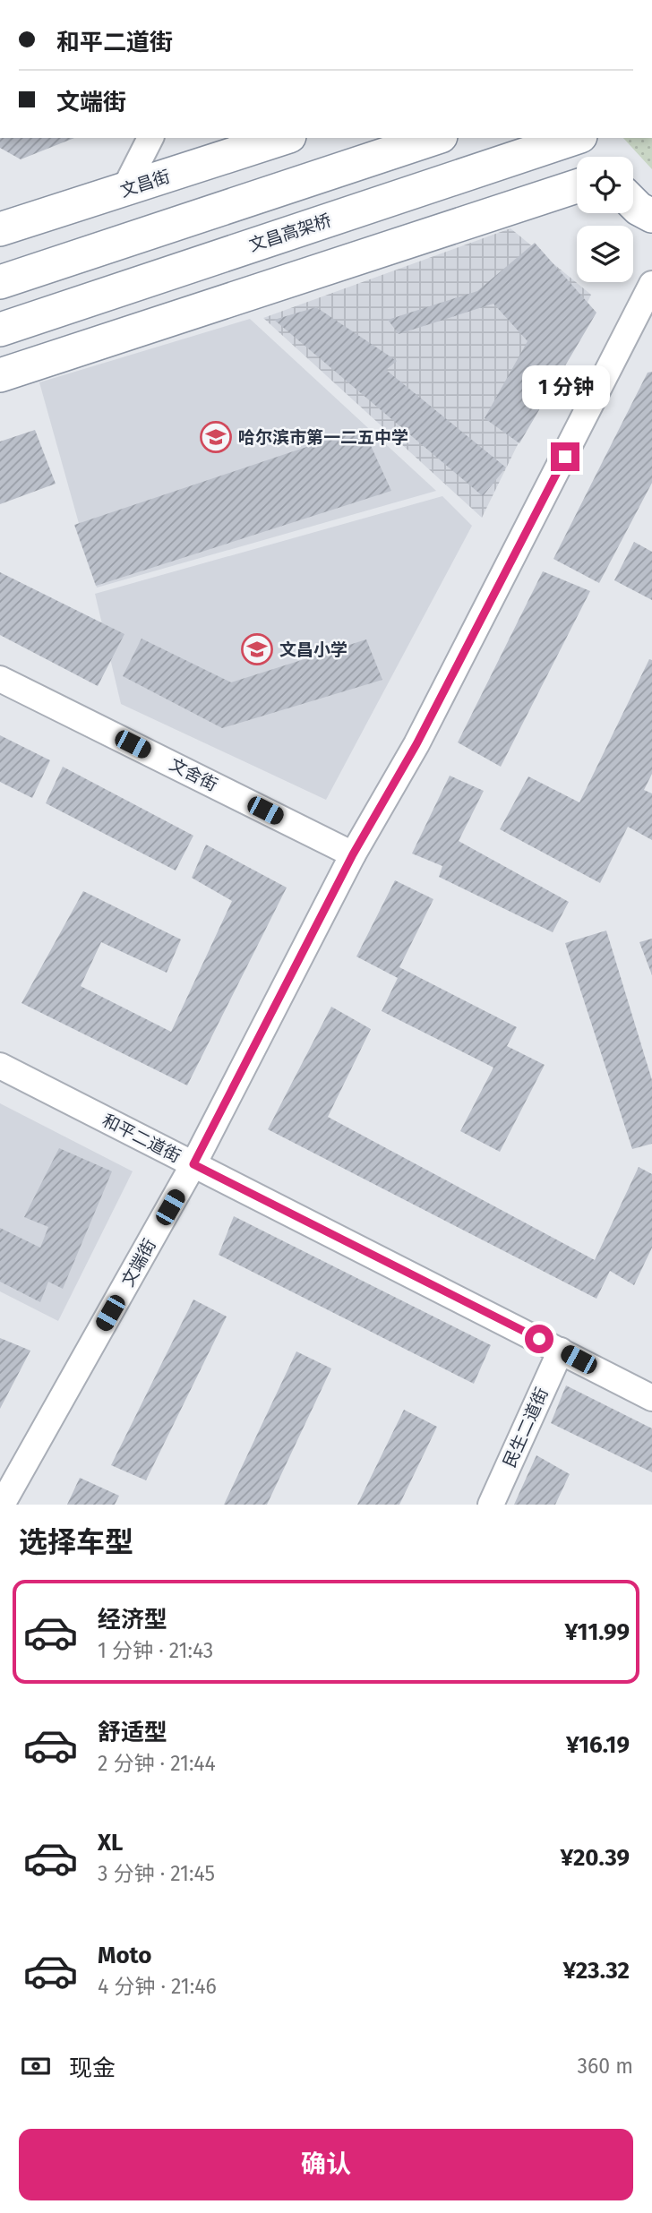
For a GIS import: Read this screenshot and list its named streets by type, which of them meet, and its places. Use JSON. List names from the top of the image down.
{
  "streets": {
    "highway": ["文昌街", "文昌高架桥"],
    "street": [
      "文舍街",
      "和平二道街",
      "文端街",
      "民生二道街"
    ]
  },
  "crossings": [
    ["文舍街", "文端街"],
    ["和平二道街", "文端街"],
    ["和平二道街", "民生二道街"]
  ],
  "places": {
    "school or university": ["哈尔滨市第一二五中学", "文昌小学"]
  },
  "page": {
    "banner": ["和平二道街", "文端街"],
    "bubble": "1 分钟",
    "heading": "选择车型",
    "list": [
      {
        "name": "经济型",
        "note": "1 分钟 · 21:43",
        "value": "¥11.99"
      },
      {
        "name": "舒适型",
        "note": "2 分钟 · 21:44",
        "value": "¥16.19"
      },
      {
        "name": "XL",
        "note": "3 分钟 · 21:45",
        "value": "¥20.39"
      },
      {
        "name": "Moto",
        "note": "4 分钟 · 21:46",
        "value": "¥23.32"
      }
    ],
    "pay": ["现金", "360 m"],
    "buttons": "确认"
  }
}
